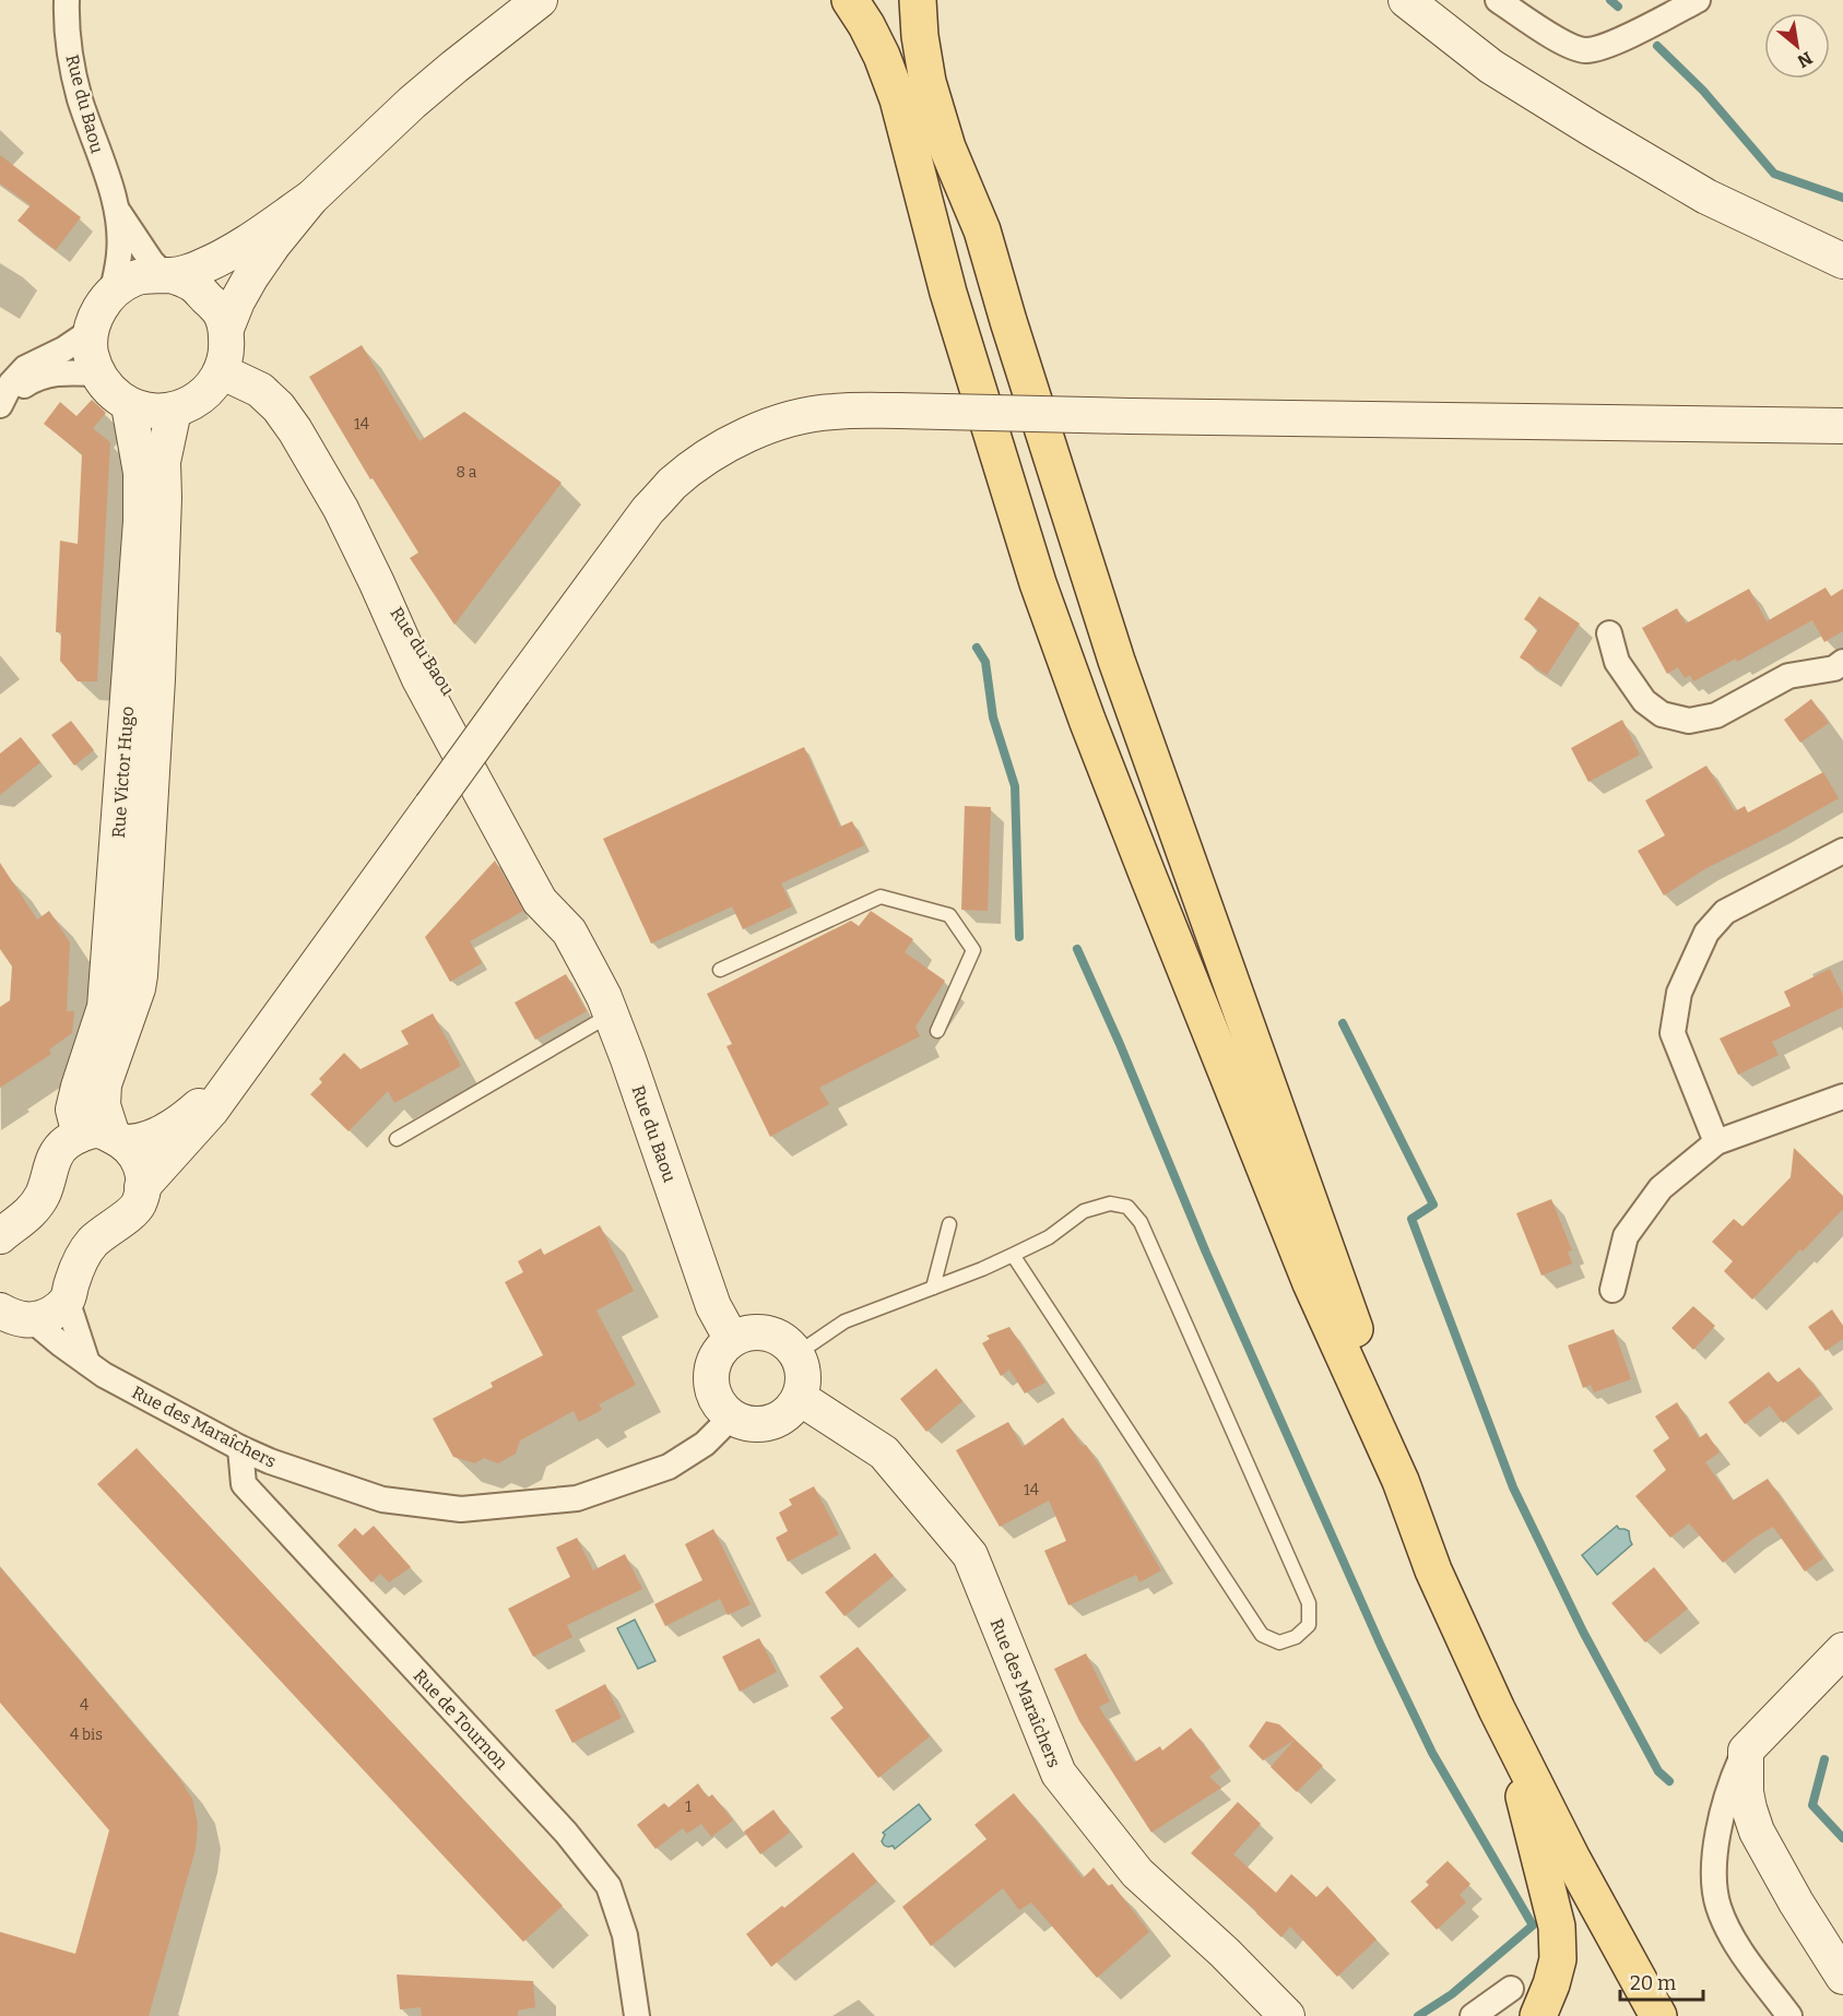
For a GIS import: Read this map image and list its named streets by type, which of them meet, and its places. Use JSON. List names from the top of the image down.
{
  "streets": {
    "street": [
      "Rue du Baou",
      "Rue Victor Hugo",
      "Rue des Maraîchers",
      "Rue de Tournon"
    ]
  },
  "crossings": [
    ["Rue du Baou", "Rue Victor Hugo"],
    ["Rue du Baou", "Rue des Maraîchers"],
    ["Rue des Maraîchers", "Rue de Tournon"]
  ],
  "house_numbers": [
    "14",
    "8 a",
    "14",
    "4",
    "4 bis",
    "1"
  ],
  "scale_bar": "20 m",
  "north": "bottom right"
}
